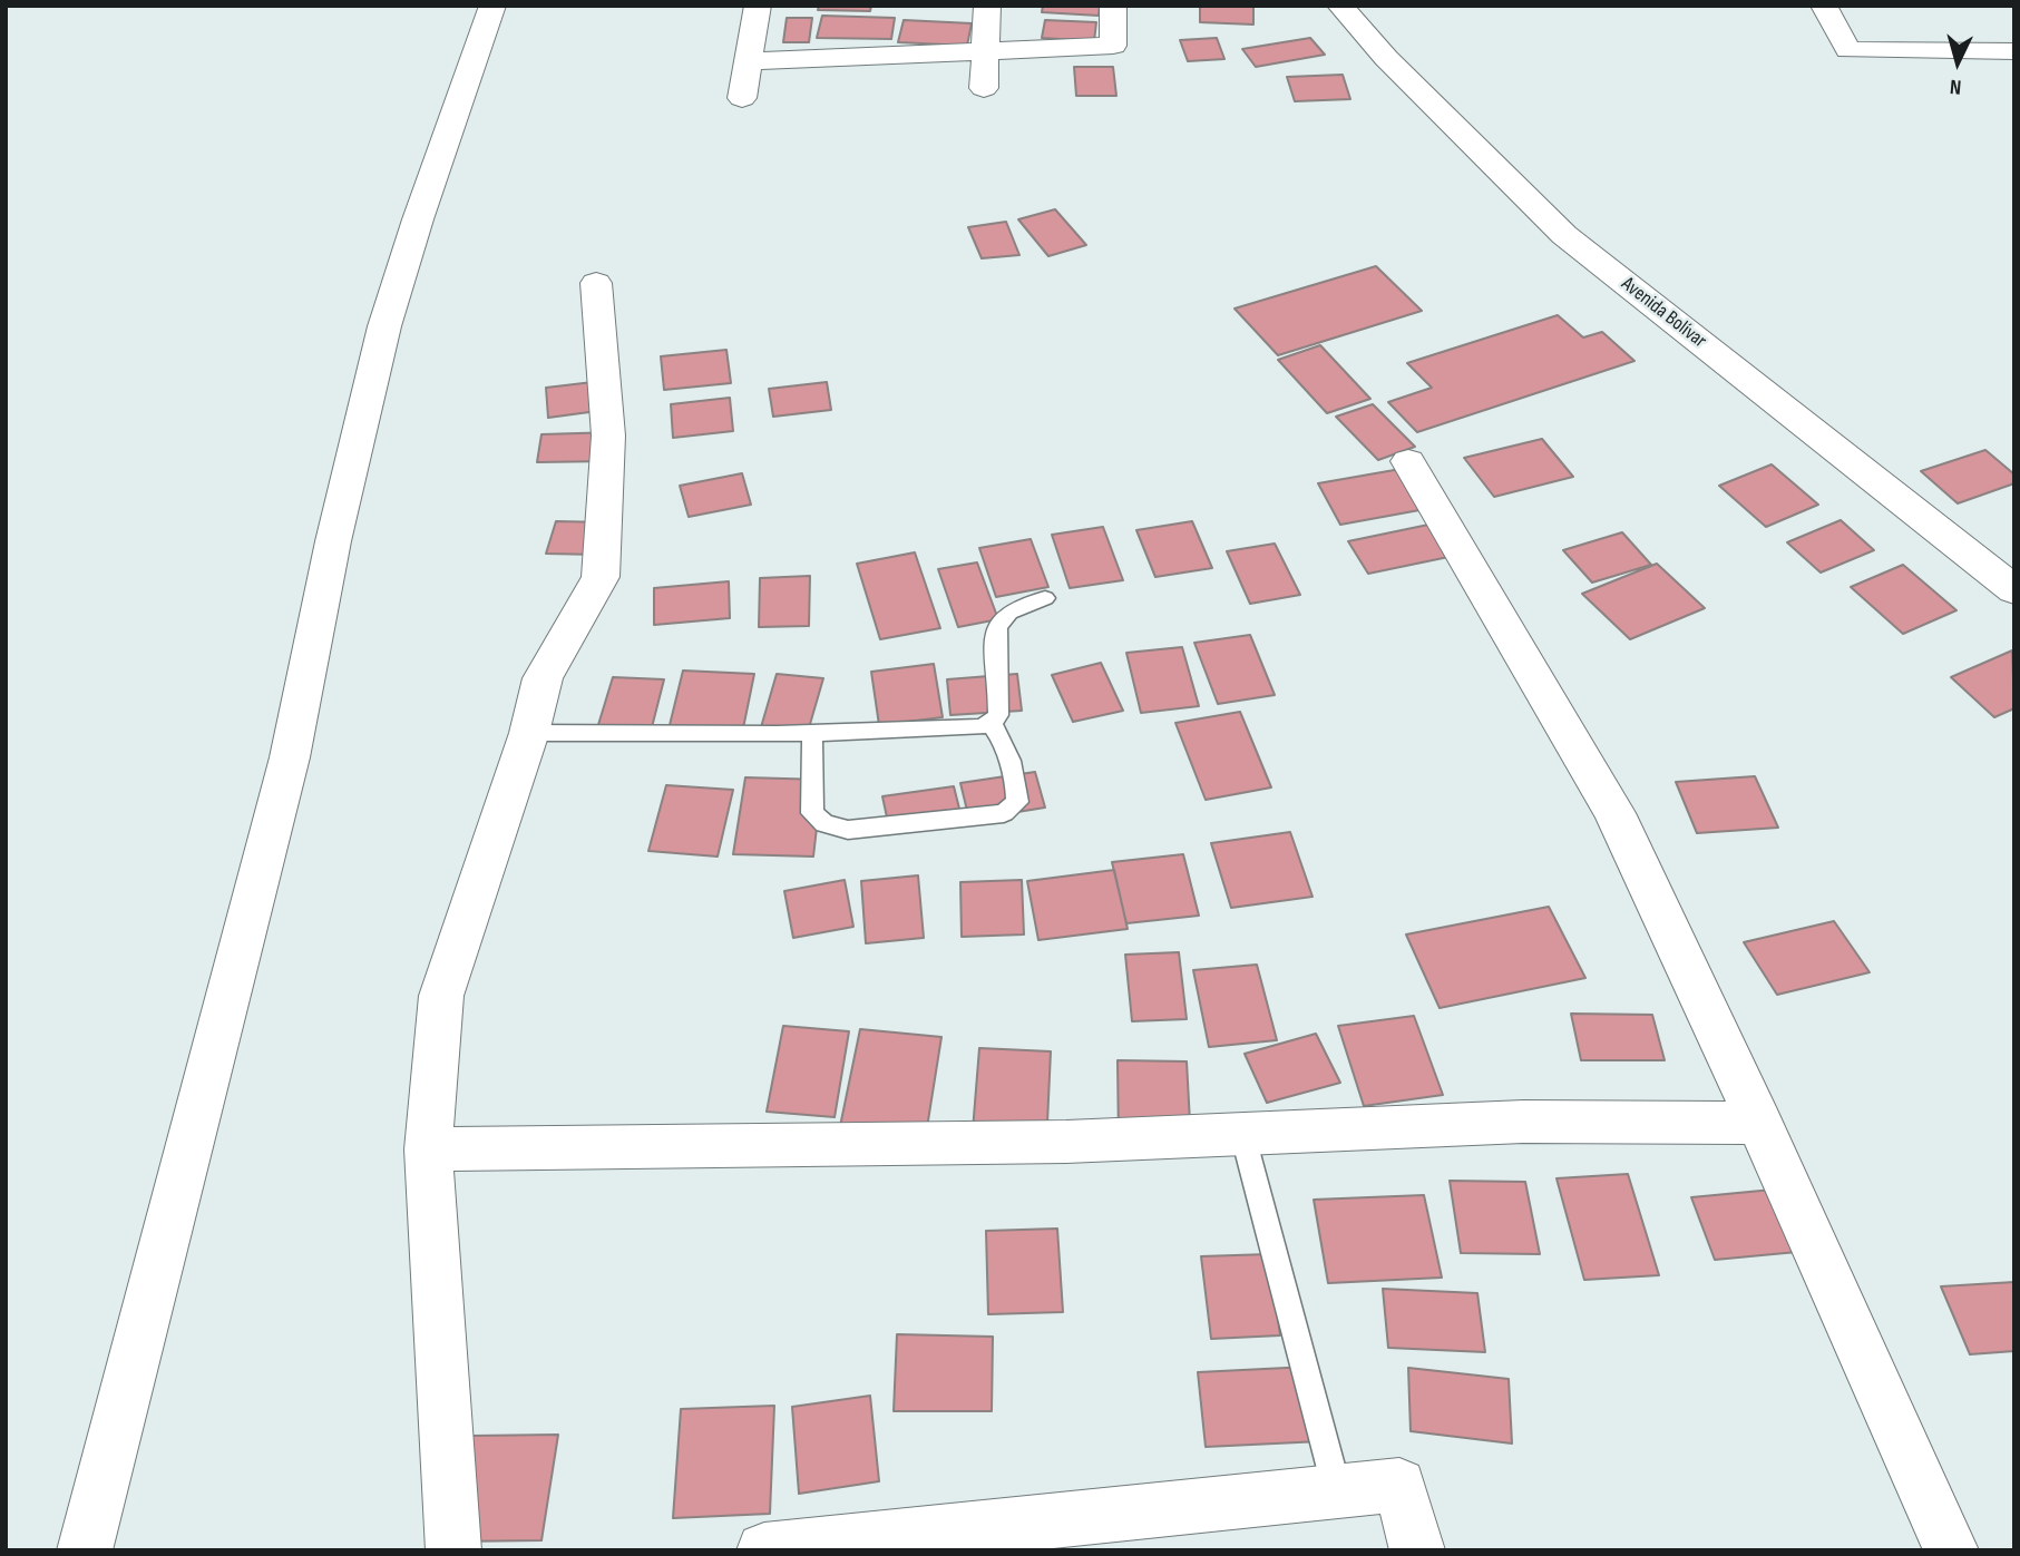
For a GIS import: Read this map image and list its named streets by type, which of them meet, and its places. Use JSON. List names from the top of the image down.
{
  "streets": {
    "street": ["Avenida Bolívar"]
  },
  "north": "bottom"
}
